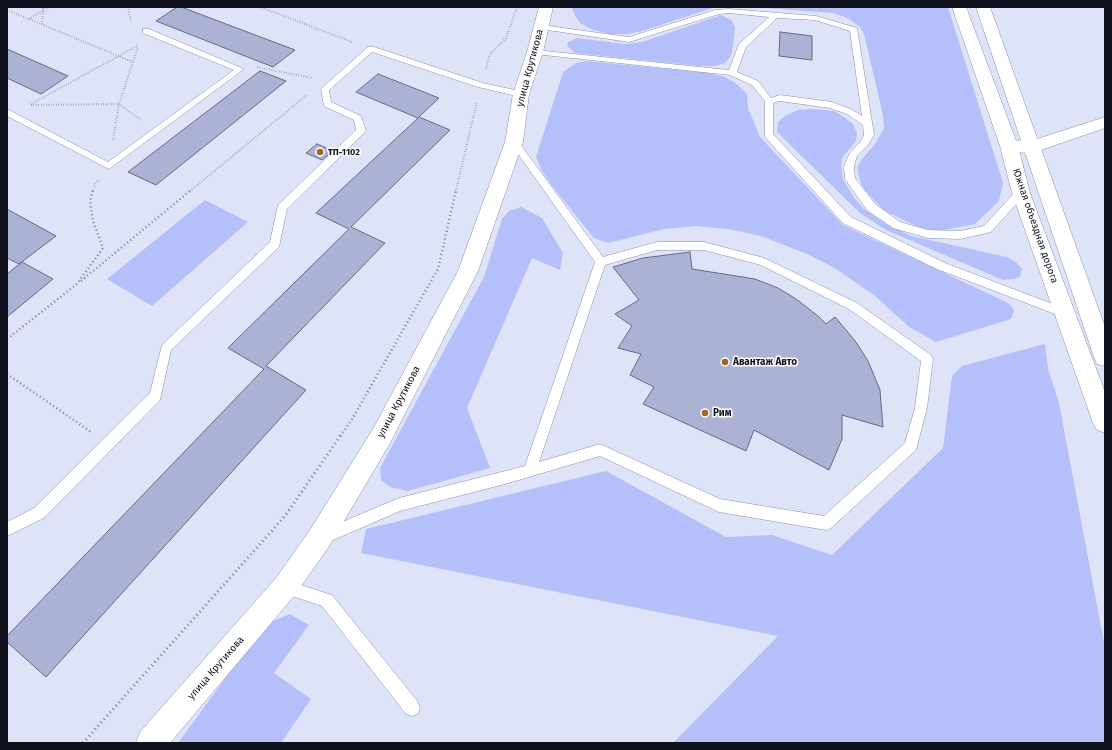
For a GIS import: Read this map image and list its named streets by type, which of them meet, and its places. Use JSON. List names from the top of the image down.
{
  "streets": {
    "main road": ["улица Крутикова", "Южная объездная дорога"]
  },
  "places": ["ТП-1102", "Авантаж Авто", "Рим"]
}
